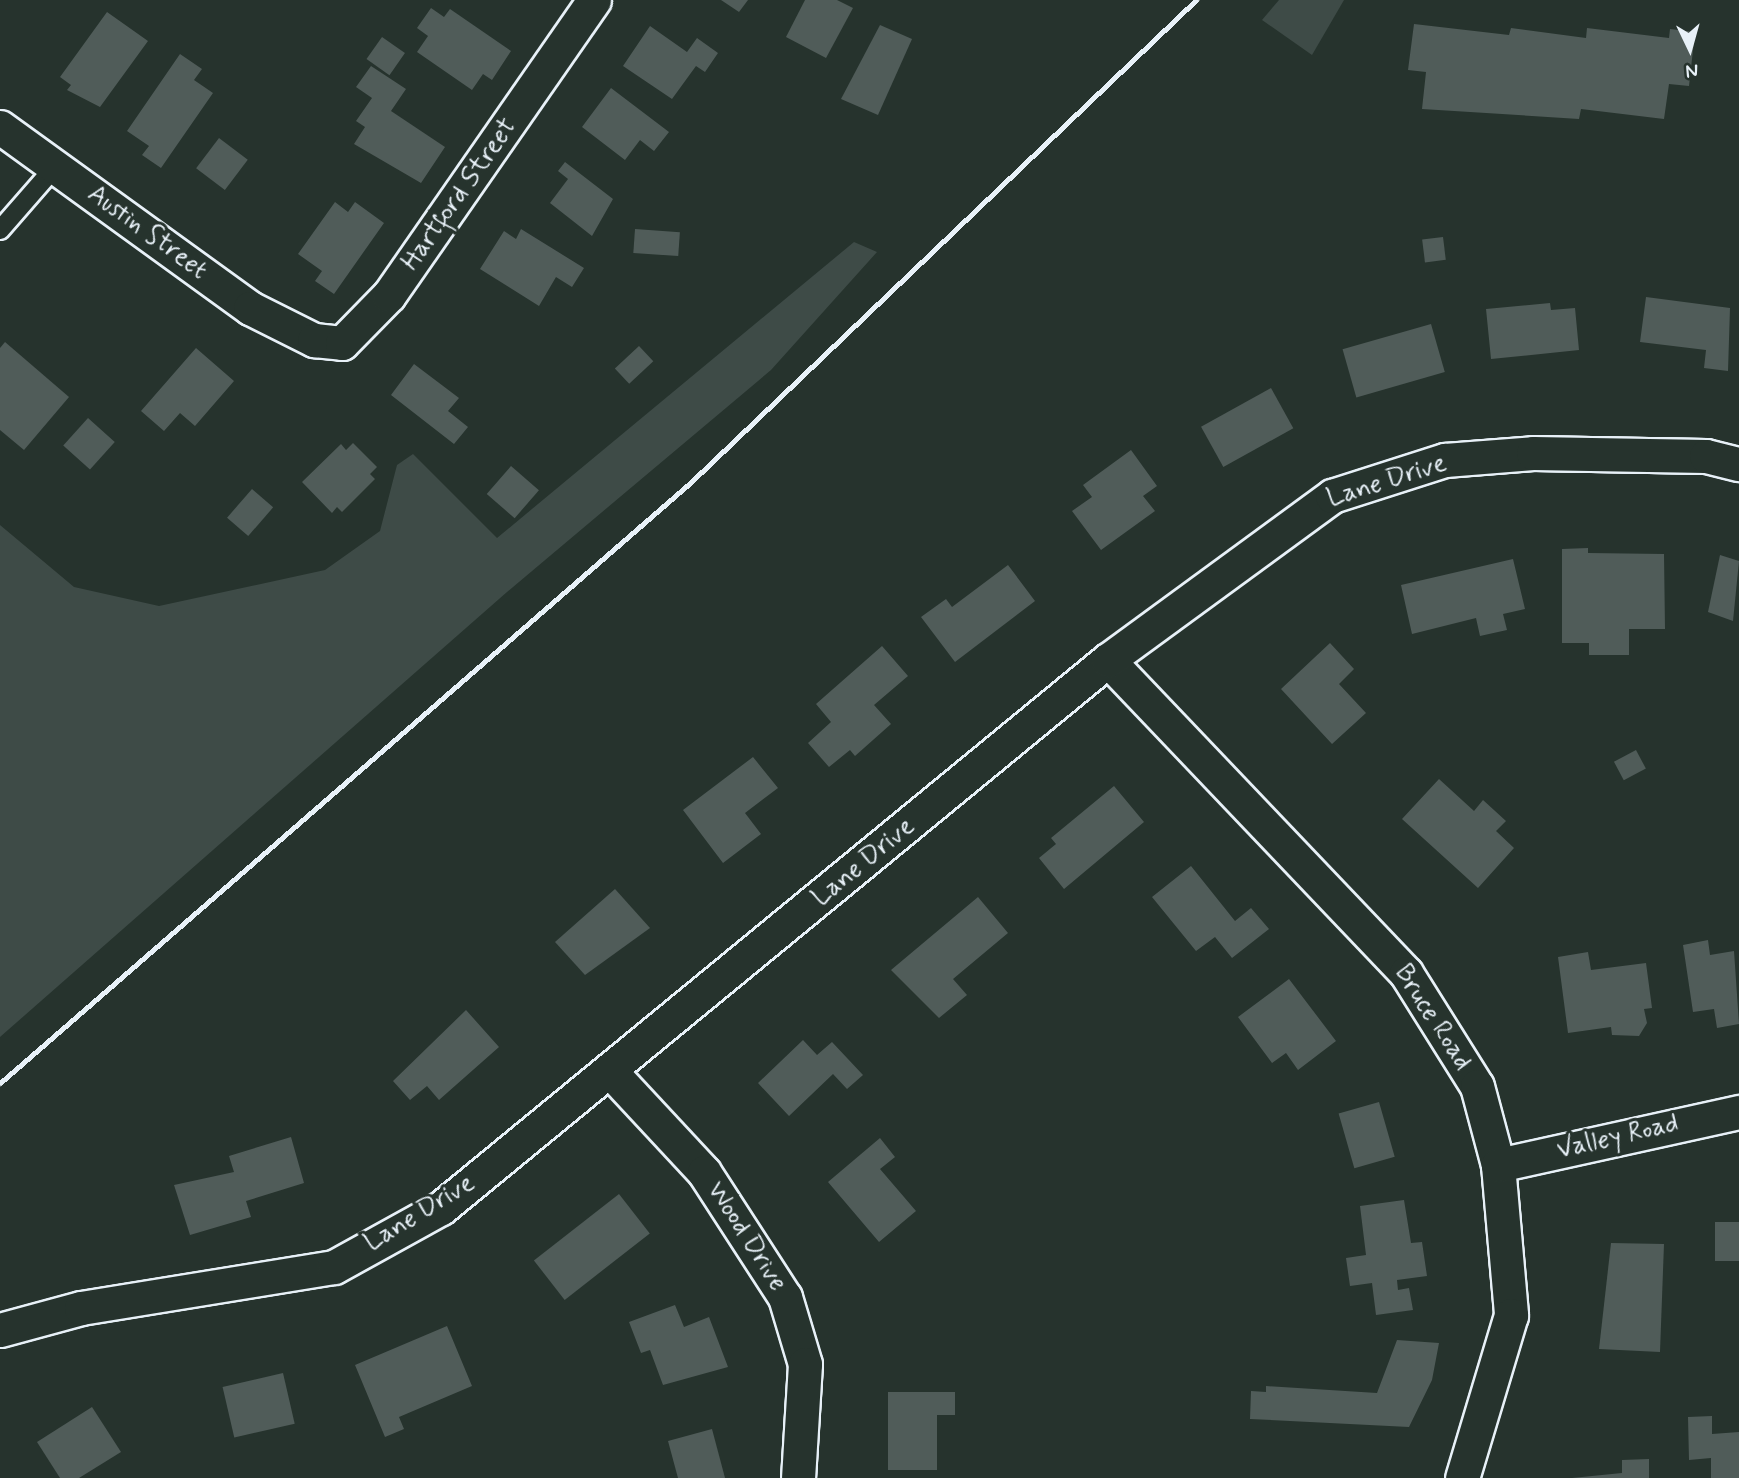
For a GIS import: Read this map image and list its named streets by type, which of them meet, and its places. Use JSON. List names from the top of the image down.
{
  "streets": {
    "street": [
      "Hartford Street",
      "Austin Street",
      "Lane Drive",
      "Bruce Road",
      "Valley Road",
      "Wood Drive"
    ]
  },
  "crossings": [
    ["Hartford Street", "Austin Street"],
    ["Lane Drive", "Bruce Road"],
    ["Lane Drive", "Wood Drive"],
    ["Bruce Road", "Valley Road"]
  ],
  "north": "bottom"
}
